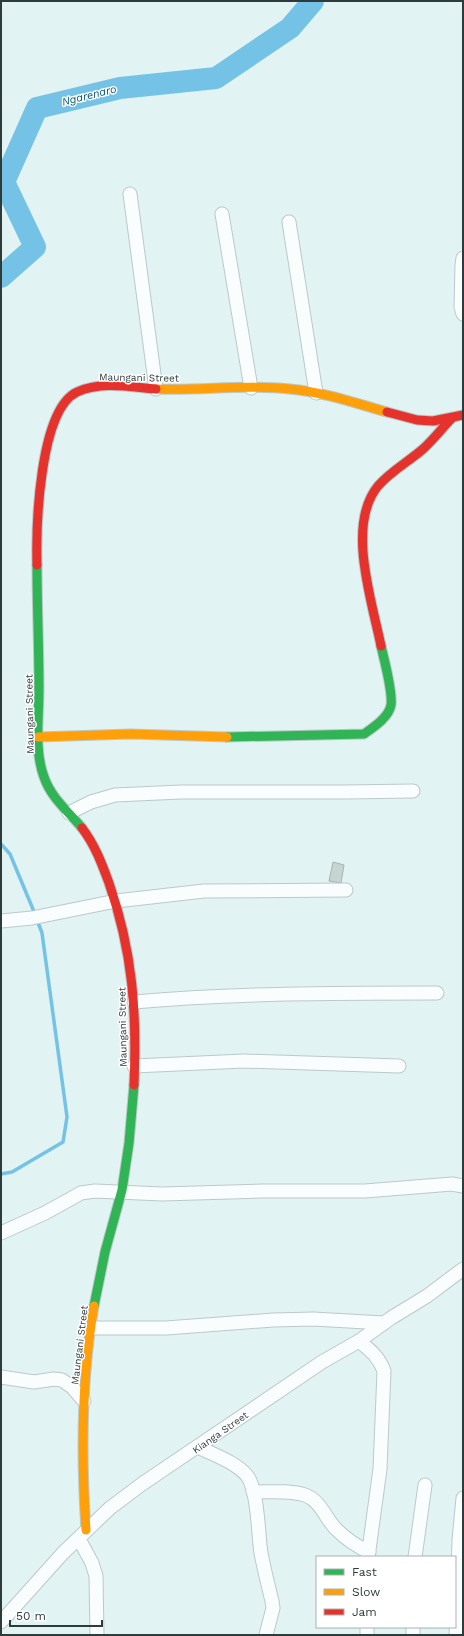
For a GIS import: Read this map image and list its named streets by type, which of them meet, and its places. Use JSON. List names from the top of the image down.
{
  "streets": {
    "street": ["Maungani Street", "Kianga Street"]
  },
  "crossings": [
    ["Maungani Street", "Kianga Street"]
  ],
  "water": ["Ngarenaro"],
  "legend": ["Fast", "Slow", "Jam"],
  "scale_bar": "50 m"
}
